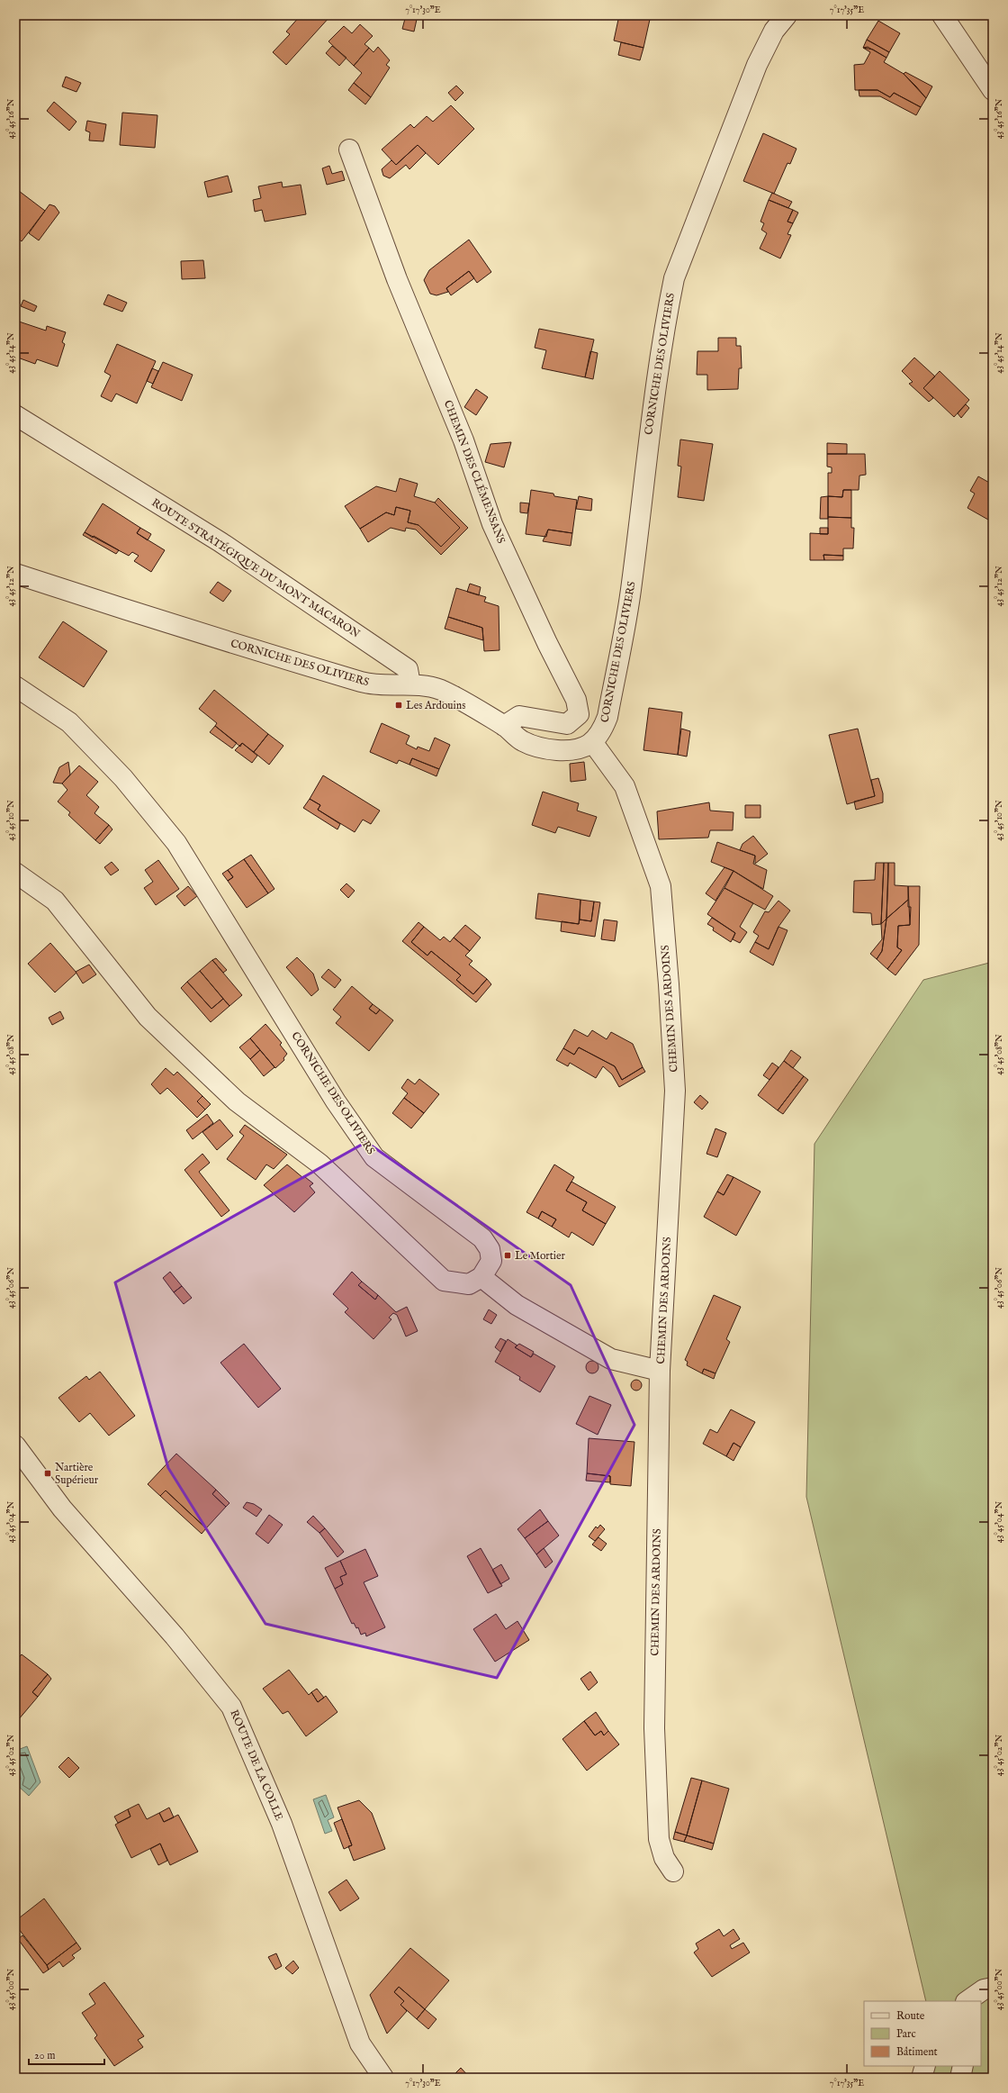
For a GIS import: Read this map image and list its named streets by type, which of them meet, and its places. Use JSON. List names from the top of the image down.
{
  "streets": {
    "street": [
      "CORNICHE DES OLIVIERS",
      "CHEMIN DES CLÉMENSANS",
      "ROUTE STRATÉGIQUE DU MONT MACARON",
      "CHEMIN DES ARDOINS",
      "ROUTE DE LA COLLE"
    ]
  },
  "crossings": [
    ["CORNICHE DES OLIVIERS", "CHEMIN DES CLÉMENSANS"],
    ["CORNICHE DES OLIVIERS", "ROUTE STRATÉGIQUE DU MONT MACARON"],
    ["CORNICHE DES OLIVIERS", "CHEMIN DES ARDOINS"]
  ],
  "places": {
    "transit": ["Les Ardouins", "Le Mortier", "Nartière Supérieur"]
  },
  "legend": ["Route", "Parc", "Bâtiment"],
  "scale_bar": "20 m",
  "coordinates": [
    "7°17'30\"E",
    "7°17'35\"E",
    "43°45'16\"N",
    "43°45'14\"N",
    "43°45'12\"N",
    "43°45'10\"N",
    "43°45'08\"N",
    "43°45'06\"N",
    "43°45'04\"N",
    "43°45'02\"N",
    "43°45'00\"N"
  ]
}
